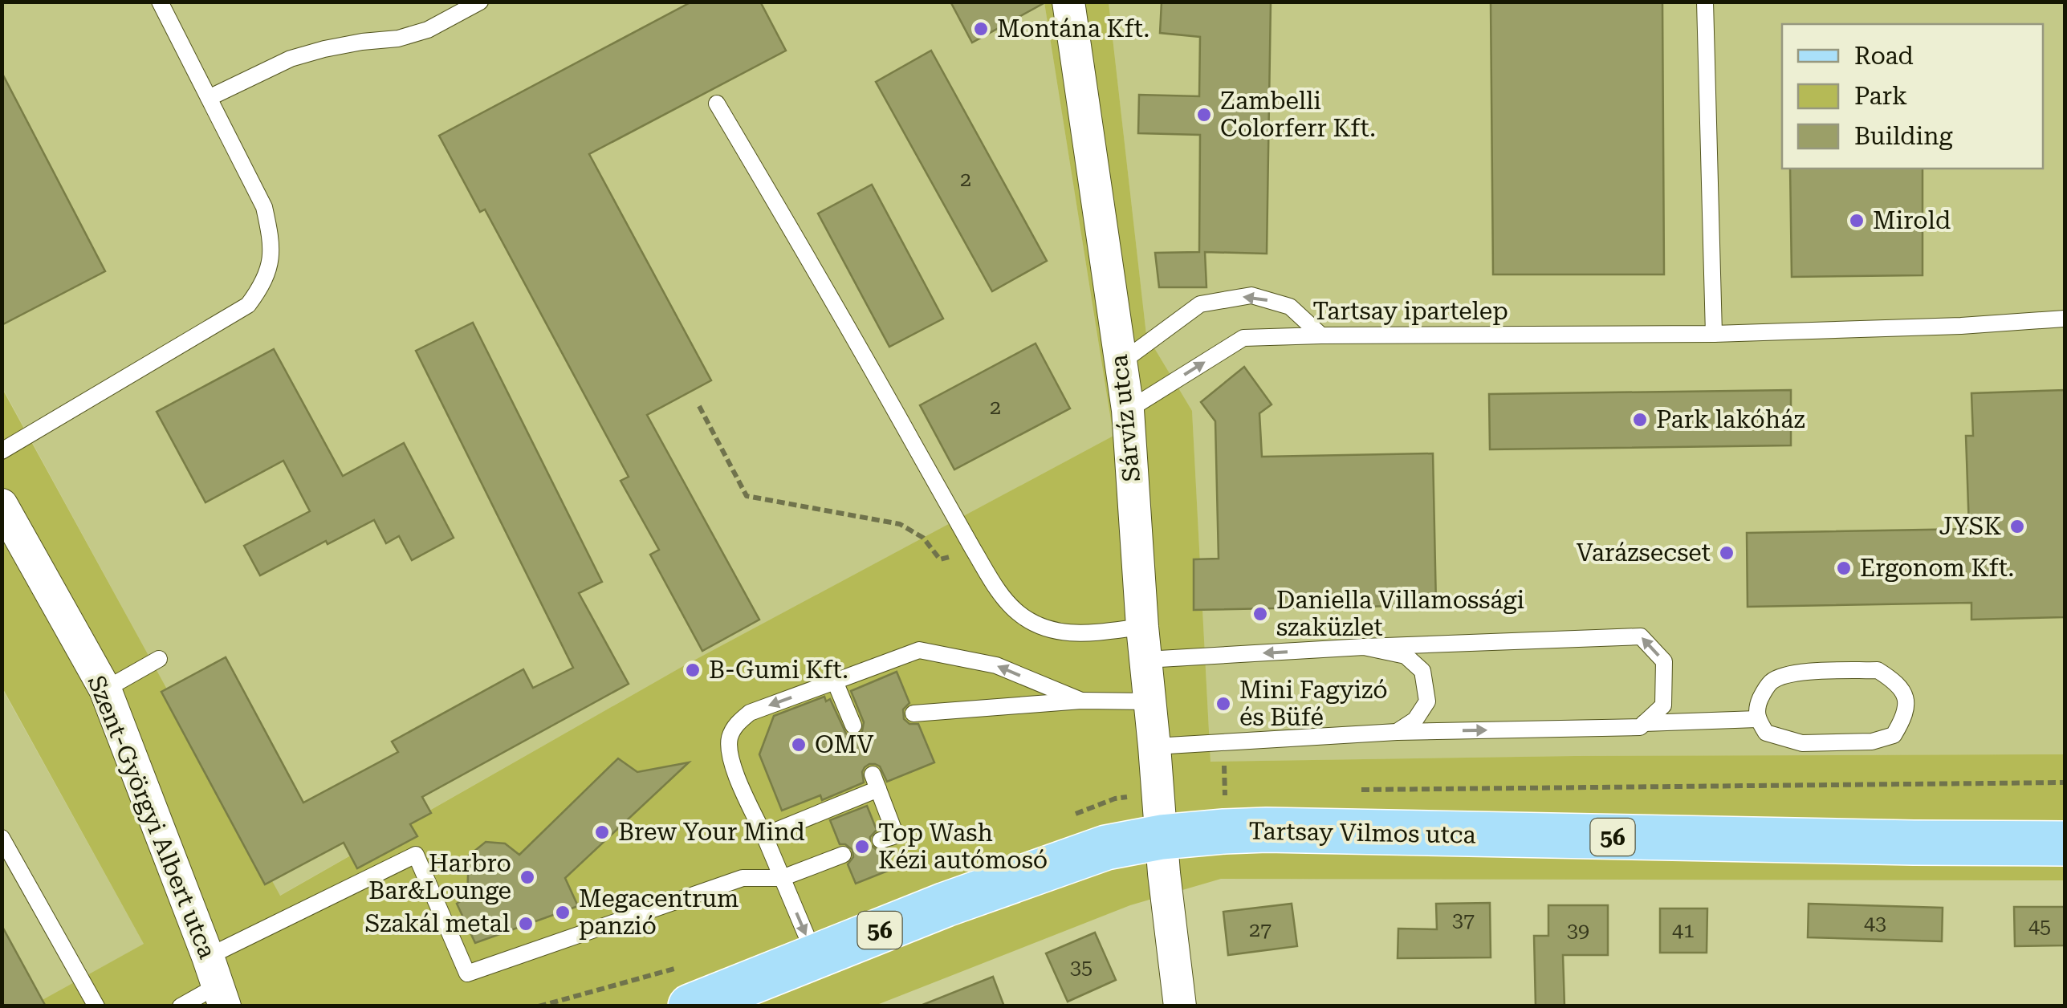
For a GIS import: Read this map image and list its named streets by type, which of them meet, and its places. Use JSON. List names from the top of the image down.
{
  "streets": {
    "main road": ["Tartsay Vilmos utca", "56"],
    "street": ["Sárvíz utca", "Szent-Györgyi Albert utca"],
    "lane": ["Tartsay ipartelep"]
  },
  "crossings": [
    ["Tartsay ipartelep", "Sárvíz utca"],
    ["Sárvíz utca", "Tartsay Vilmos utca"]
  ],
  "places": [
    "Montána Kft.",
    "Zambelli Colorferr Kft.",
    "Mirold",
    "Park lakóház",
    "JYSK",
    "Varázsecset",
    "Ergonom Kft.",
    "Daniella Villamossági szaküzlet",
    "B-Gumi Kft.",
    "Mini Fagyizó és Büfé",
    "OMV",
    "Brew Your Mind",
    "Top Wash Kézi autómosó",
    "Harbro Bar&Lounge",
    "Megacentrum panzió",
    "Szakál metal"
  ],
  "house_numbers": [
    "2",
    "2",
    "37",
    "43",
    "45",
    "27",
    "39",
    "41",
    "35"
  ],
  "legend": ["Road", "Park", "Building"]
}
